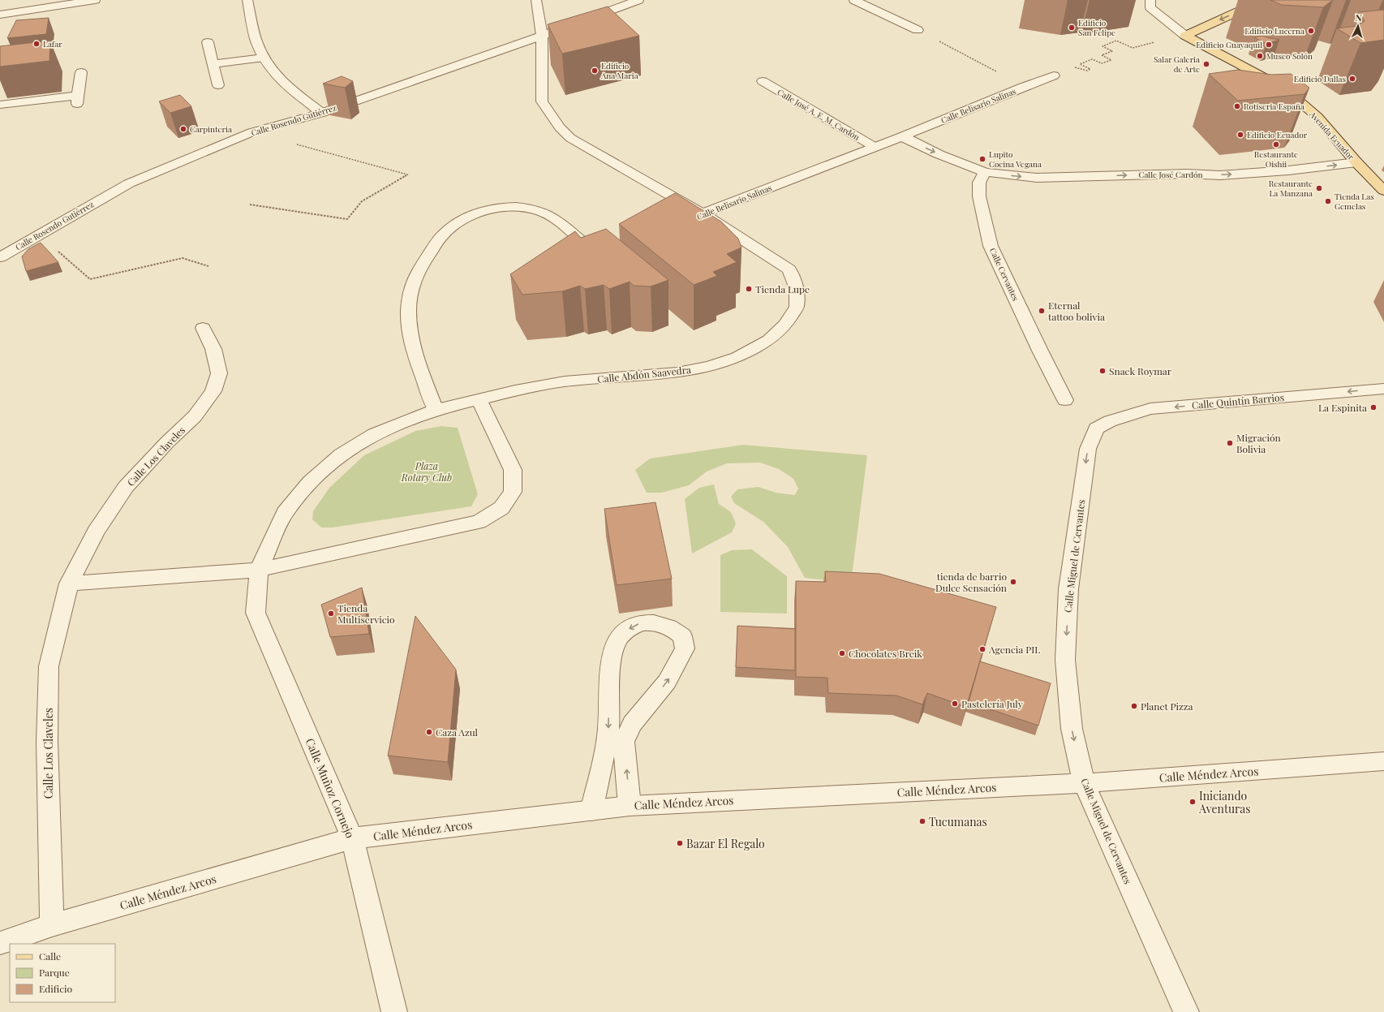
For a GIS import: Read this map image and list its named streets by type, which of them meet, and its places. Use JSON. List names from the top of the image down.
{
  "streets": {
    "main road": ["Avenida Ecuador"],
    "street": [
      "Calle Belisario Salinas",
      "Calle José A. E. M. Cardón",
      "Calle Rosendo Gutiérrez",
      "Calle José Cardón",
      "Calle Cervantes",
      "Calle Abdón Saavedra",
      "Calle Quintín Barrios",
      "Calle Los Claveles",
      "Calle Miguel de Cervantes",
      "Calle Méndez Arcos",
      "Calle Muñoz Cornejo"
    ]
  },
  "crossings": [
    ["Calle Belisario Salinas", "Calle José A. E. M. Cardón"],
    ["Calle Belisario Salinas", "Calle Abdón Saavedra"],
    ["Calle Rosendo Gutiérrez", "Calle Abdón Saavedra"],
    ["Avenida Ecuador", "Calle José Cardón"],
    ["Calle José Cardón", "Calle Cervantes"],
    ["Calle Abdón Saavedra", "Calle Muñoz Cornejo"],
    ["Calle Quintín Barrios", "Calle Miguel de Cervantes"],
    ["Calle Los Claveles", "Calle Méndez Arcos"],
    ["Calle Miguel de Cervantes", "Calle Méndez Arcos"],
    ["Calle Méndez Arcos", "Calle Muñoz Cornejo"]
  ],
  "one_way": ["Calle José Cardón", "Calle Quintín Barrios", "Calle Miguel de Cervantes"],
  "parks": ["Plaza Rotary Club"],
  "places": [
    "Edificio San Felipe",
    "Edificio Lucerna",
    "Lafar",
    "Edificio Guayaquil",
    "Museo Solón",
    "Salar Galeria de Arte",
    "Edificio Ana Maria",
    "Edificio Dallas",
    "Rotiseria España",
    "Carpinteria",
    "Edificio Ecuador",
    "Restaurante Oishii",
    "Lupito Cocina Vegana",
    "Restaurante La Manzana",
    "Tienda Las Gemelas",
    "Tienda Lupe",
    "Eternal tattoo bolivia",
    "Snack Roymar",
    "La Espinita",
    "Migración Bolivia",
    "tienda de barrio Dulce Sensación",
    "Tienda Multiservicio",
    "Agencia PIL",
    "Chocolates Breik",
    "Pastelería July",
    "Planet Pizza",
    "Caza Azul",
    "Iniciando Aventuras",
    "Tucumanas",
    "Bazar El Regalo"
  ],
  "legend": ["Calle", "Parque", "Edificio"],
  "north": "top"
}
